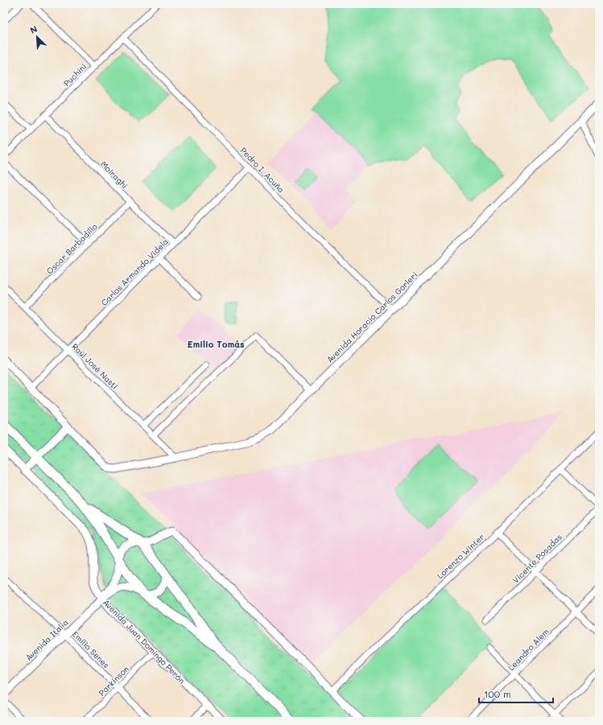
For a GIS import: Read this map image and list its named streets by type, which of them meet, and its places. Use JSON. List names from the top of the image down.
{
  "streets": {
    "main road": ["Avenida Horacio Carlos Gorleri", "Avenida Italia", "Avenida Juan Domingo Perón"],
    "street": [
      "Puchini",
      "Pedro I. Acuña",
      "Moiraghi",
      "Oscar Barbadillo",
      "Carlos Armando Videla",
      "Raúl José Nasti",
      "Lorenzo Winter",
      "Vicente Posadas",
      "Emilio Senes",
      "Leandro Alem",
      "Parkinson"
    ]
  },
  "crossings": [
    ["Puchini", "Pedro I. Acuña"],
    ["Puchini", "Moiraghi"],
    ["Pedro I. Acuña", "Carlos Armando Videla"],
    ["Pedro I. Acuña", "Avenida Horacio Carlos Gorleri"],
    ["Moiraghi", "Oscar Barbadillo"],
    ["Moiraghi", "Carlos Armando Videla"],
    ["Oscar Barbadillo", "Raúl José Nasti"],
    ["Carlos Armando Videla", "Raúl José Nasti"],
    ["Avenida Horacio Carlos Gorleri", "Raúl José Nasti"],
    ["Avenida Italia", "Avenida Juan Domingo Perón"],
    ["Avenida Italia", "Emilio Senes"],
    ["Avenida Juan Domingo Perón", "Parkinson"],
    ["Emilio Senes", "Parkinson"]
  ],
  "districts": ["Emilio Tomás"],
  "scale_bar": "100 m",
  "north": "top left"
}
